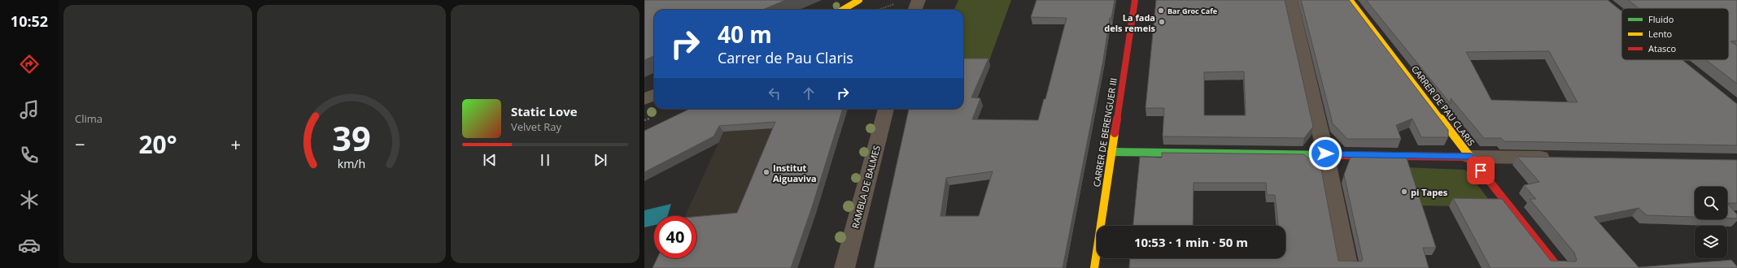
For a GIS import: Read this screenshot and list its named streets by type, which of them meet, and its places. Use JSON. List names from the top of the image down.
{
  "streets": {
    "street": ["CARRER DE PAU CLARIS", "CARRER DE BERENGUER III", "RAMBLA DE BALMES"]
  },
  "places": [
    "Bar Groc Cafe",
    "La fada dels remeis",
    "Institut Aiguaviva",
    "pi Tapes"
  ],
  "legend": ["Fluido", "Lento", "Atasco"],
  "page": {
    "tabs": "10:52",
    "tile": "Clima",
    "turn": ["40 m", "Carrer de Pau Claris"],
    "song": ["Static Love", "Velvet Ray"],
    "heat": ["−", "20°", "+"],
    "limit": "40",
    "trip": "10:53 · 1 min · 50 m",
    "gauge": ["39", "km/h"]
  }
}
